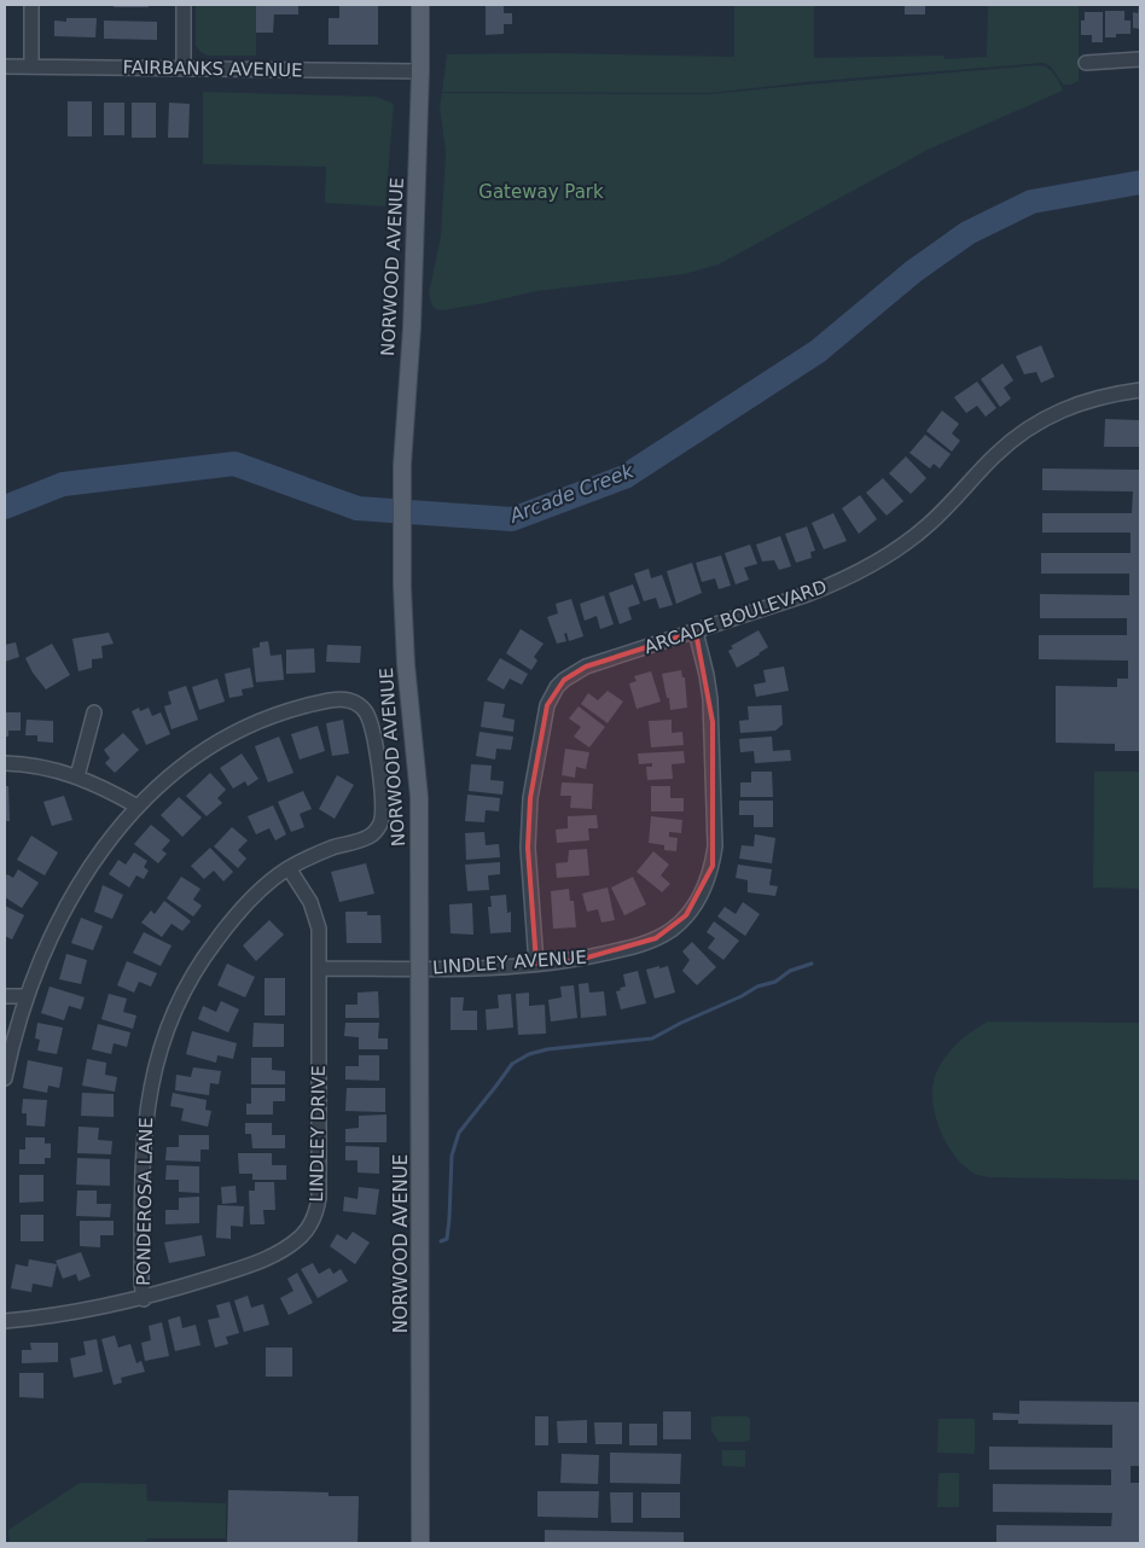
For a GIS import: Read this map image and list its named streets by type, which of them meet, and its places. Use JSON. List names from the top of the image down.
{
  "streets": {
    "main road": ["NORWOOD AVENUE"],
    "street": [
      "FAIRBANKS AVENUE",
      "ARCADE BOULEVARD",
      "LINDLEY AVENUE",
      "LINDLEY DRIVE",
      "PONDEROSA LANE"
    ]
  },
  "crossings": [
    ["FAIRBANKS AVENUE", "NORWOOD AVENUE"],
    ["NORWOOD AVENUE", "LINDLEY AVENUE"],
    ["ARCADE BOULEVARD", "LINDLEY AVENUE"],
    ["LINDLEY AVENUE", "LINDLEY DRIVE"],
    ["LINDLEY DRIVE", "PONDEROSA LANE"]
  ],
  "water": ["Arcade Creek"],
  "parks": ["Gateway Park"]
}
